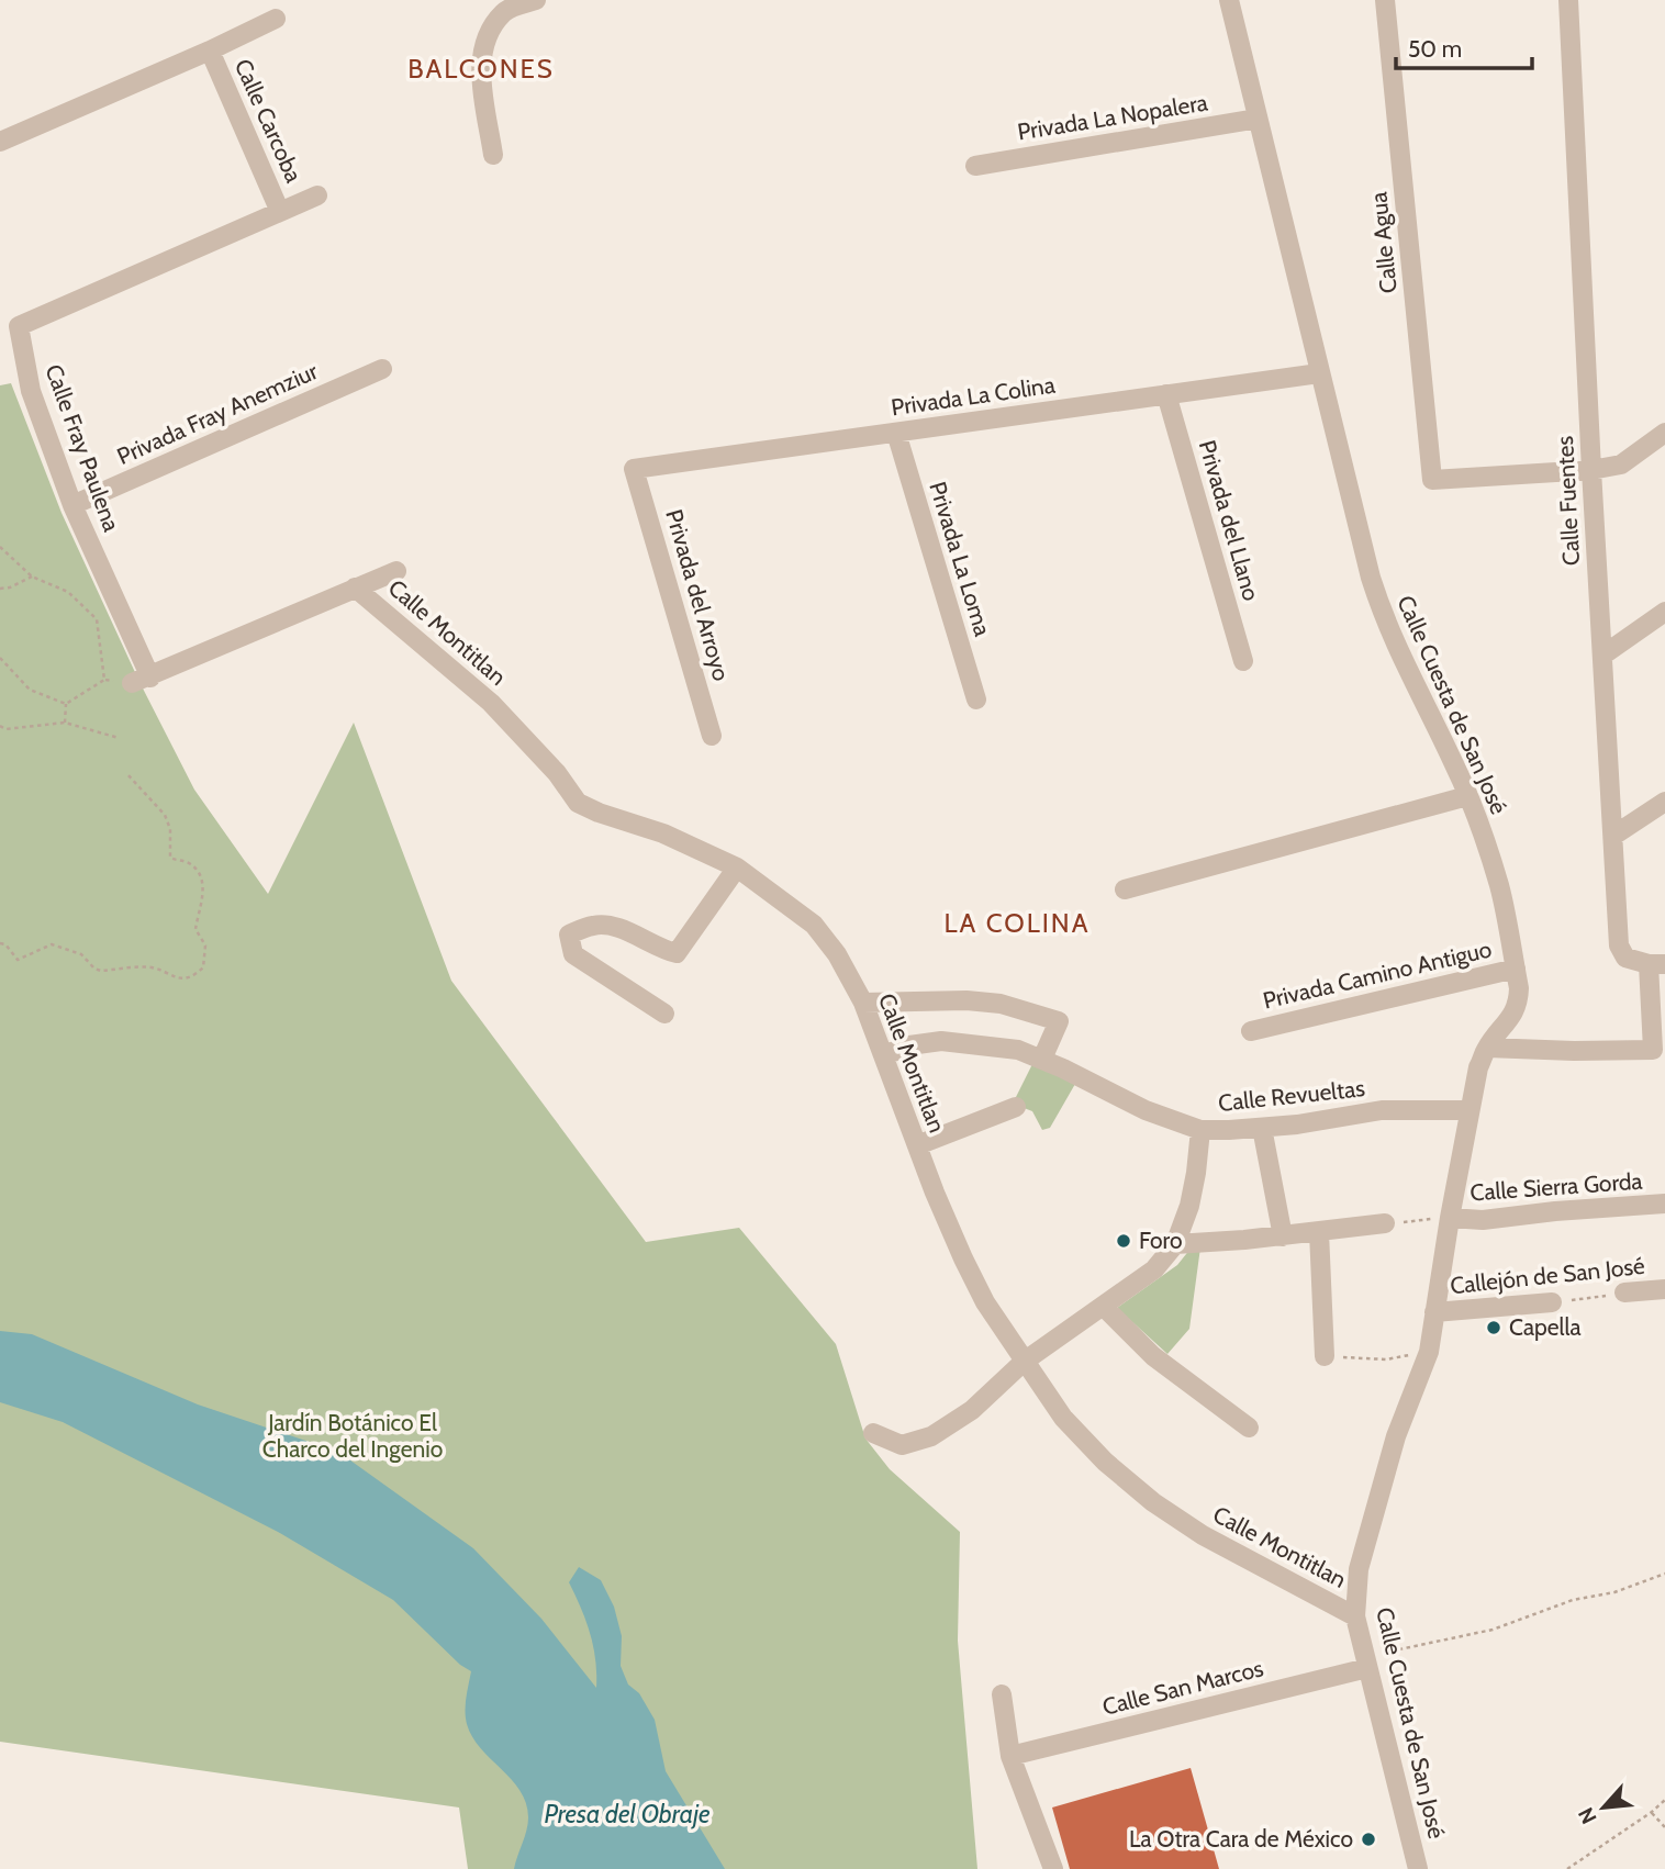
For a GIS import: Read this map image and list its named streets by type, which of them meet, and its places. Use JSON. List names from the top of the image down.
{
  "streets": {
    "street": [
      "Privada La Nopalera",
      "Calle Carcoba",
      "Calle Agua",
      "Privada La Colina",
      "Privada Fray Anemziur",
      "Calle Fray Paulena",
      "Calle Fuentes",
      "Privada del Llano",
      "Privada La Loma",
      "Privada del Arroyo",
      "Calle Montitlan",
      "Calle Cuesta de San José",
      "Privada Camino Antiguo",
      "Calle Revueltas",
      "Calle Sierra Gorda",
      "Callejón de San José",
      "Calle San Marcos"
    ]
  },
  "crossings": [
    ["Privada La Nopalera", "Calle Cuesta de San José"],
    ["Calle Carcoba", "Calle Fray Paulena"],
    ["Calle Agua", "Calle Fuentes"],
    ["Privada La Colina", "Privada del Llano"],
    ["Privada La Colina", "Privada La Loma"],
    ["Privada La Colina", "Privada del Arroyo"],
    ["Privada La Colina", "Calle Cuesta de San José"],
    ["Privada Fray Anemziur", "Calle Fray Paulena"],
    ["Calle Fray Paulena", "Calle Montitlan"],
    ["Calle Montitlan", "Calle Cuesta de San José"],
    ["Calle Montitlan", "Calle Revueltas"],
    ["Calle Cuesta de San José", "Privada Camino Antiguo"],
    ["Calle Cuesta de San José", "Calle Revueltas"],
    ["Calle Cuesta de San José", "Calle Sierra Gorda"],
    ["Calle Cuesta de San José", "Callejón de San José"],
    ["Calle Cuesta de San José", "Calle San Marcos"]
  ],
  "districts": ["BALCONES", "LA COLINA"],
  "water": ["Presa del Obraje"],
  "parks": ["Jardín Botánico El Charco del Ingenio"],
  "places": ["Foro", "Capella", "La Otra Cara de México"],
  "scale_bar": "50 m",
  "north": "bottom left"
}
